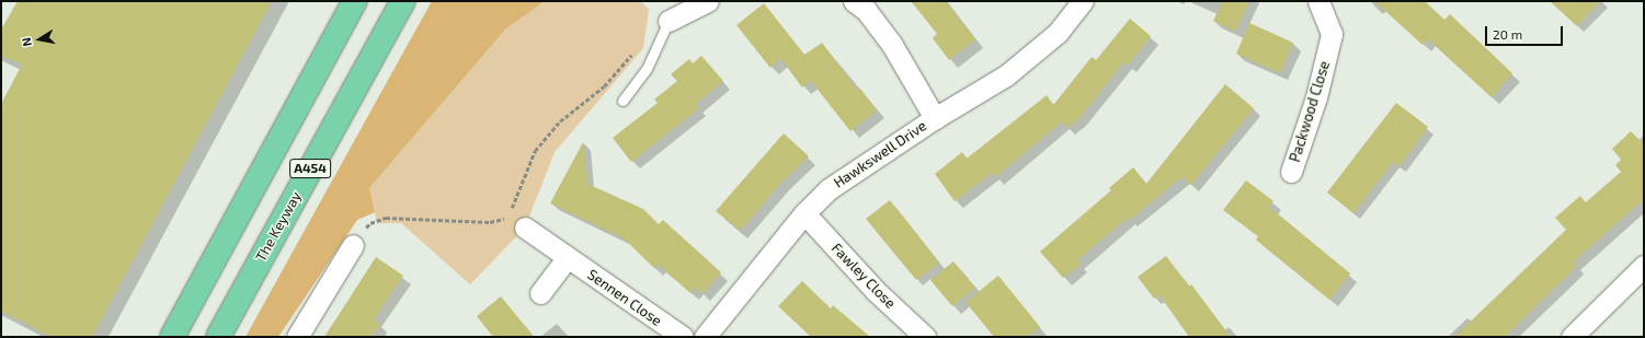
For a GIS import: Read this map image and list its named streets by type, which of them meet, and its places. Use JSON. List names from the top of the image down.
{
  "streets": {
    "highway": ["A454", "The Keyway"],
    "street": [
      "Packwood Close",
      "Hawkswell Drive",
      "Fawley Close",
      "Sennen Close"
    ]
  },
  "crossings": [
    ["Hawkswell Drive", "Fawley Close"]
  ],
  "scale_bar": "20 m",
  "north": "left"
}
